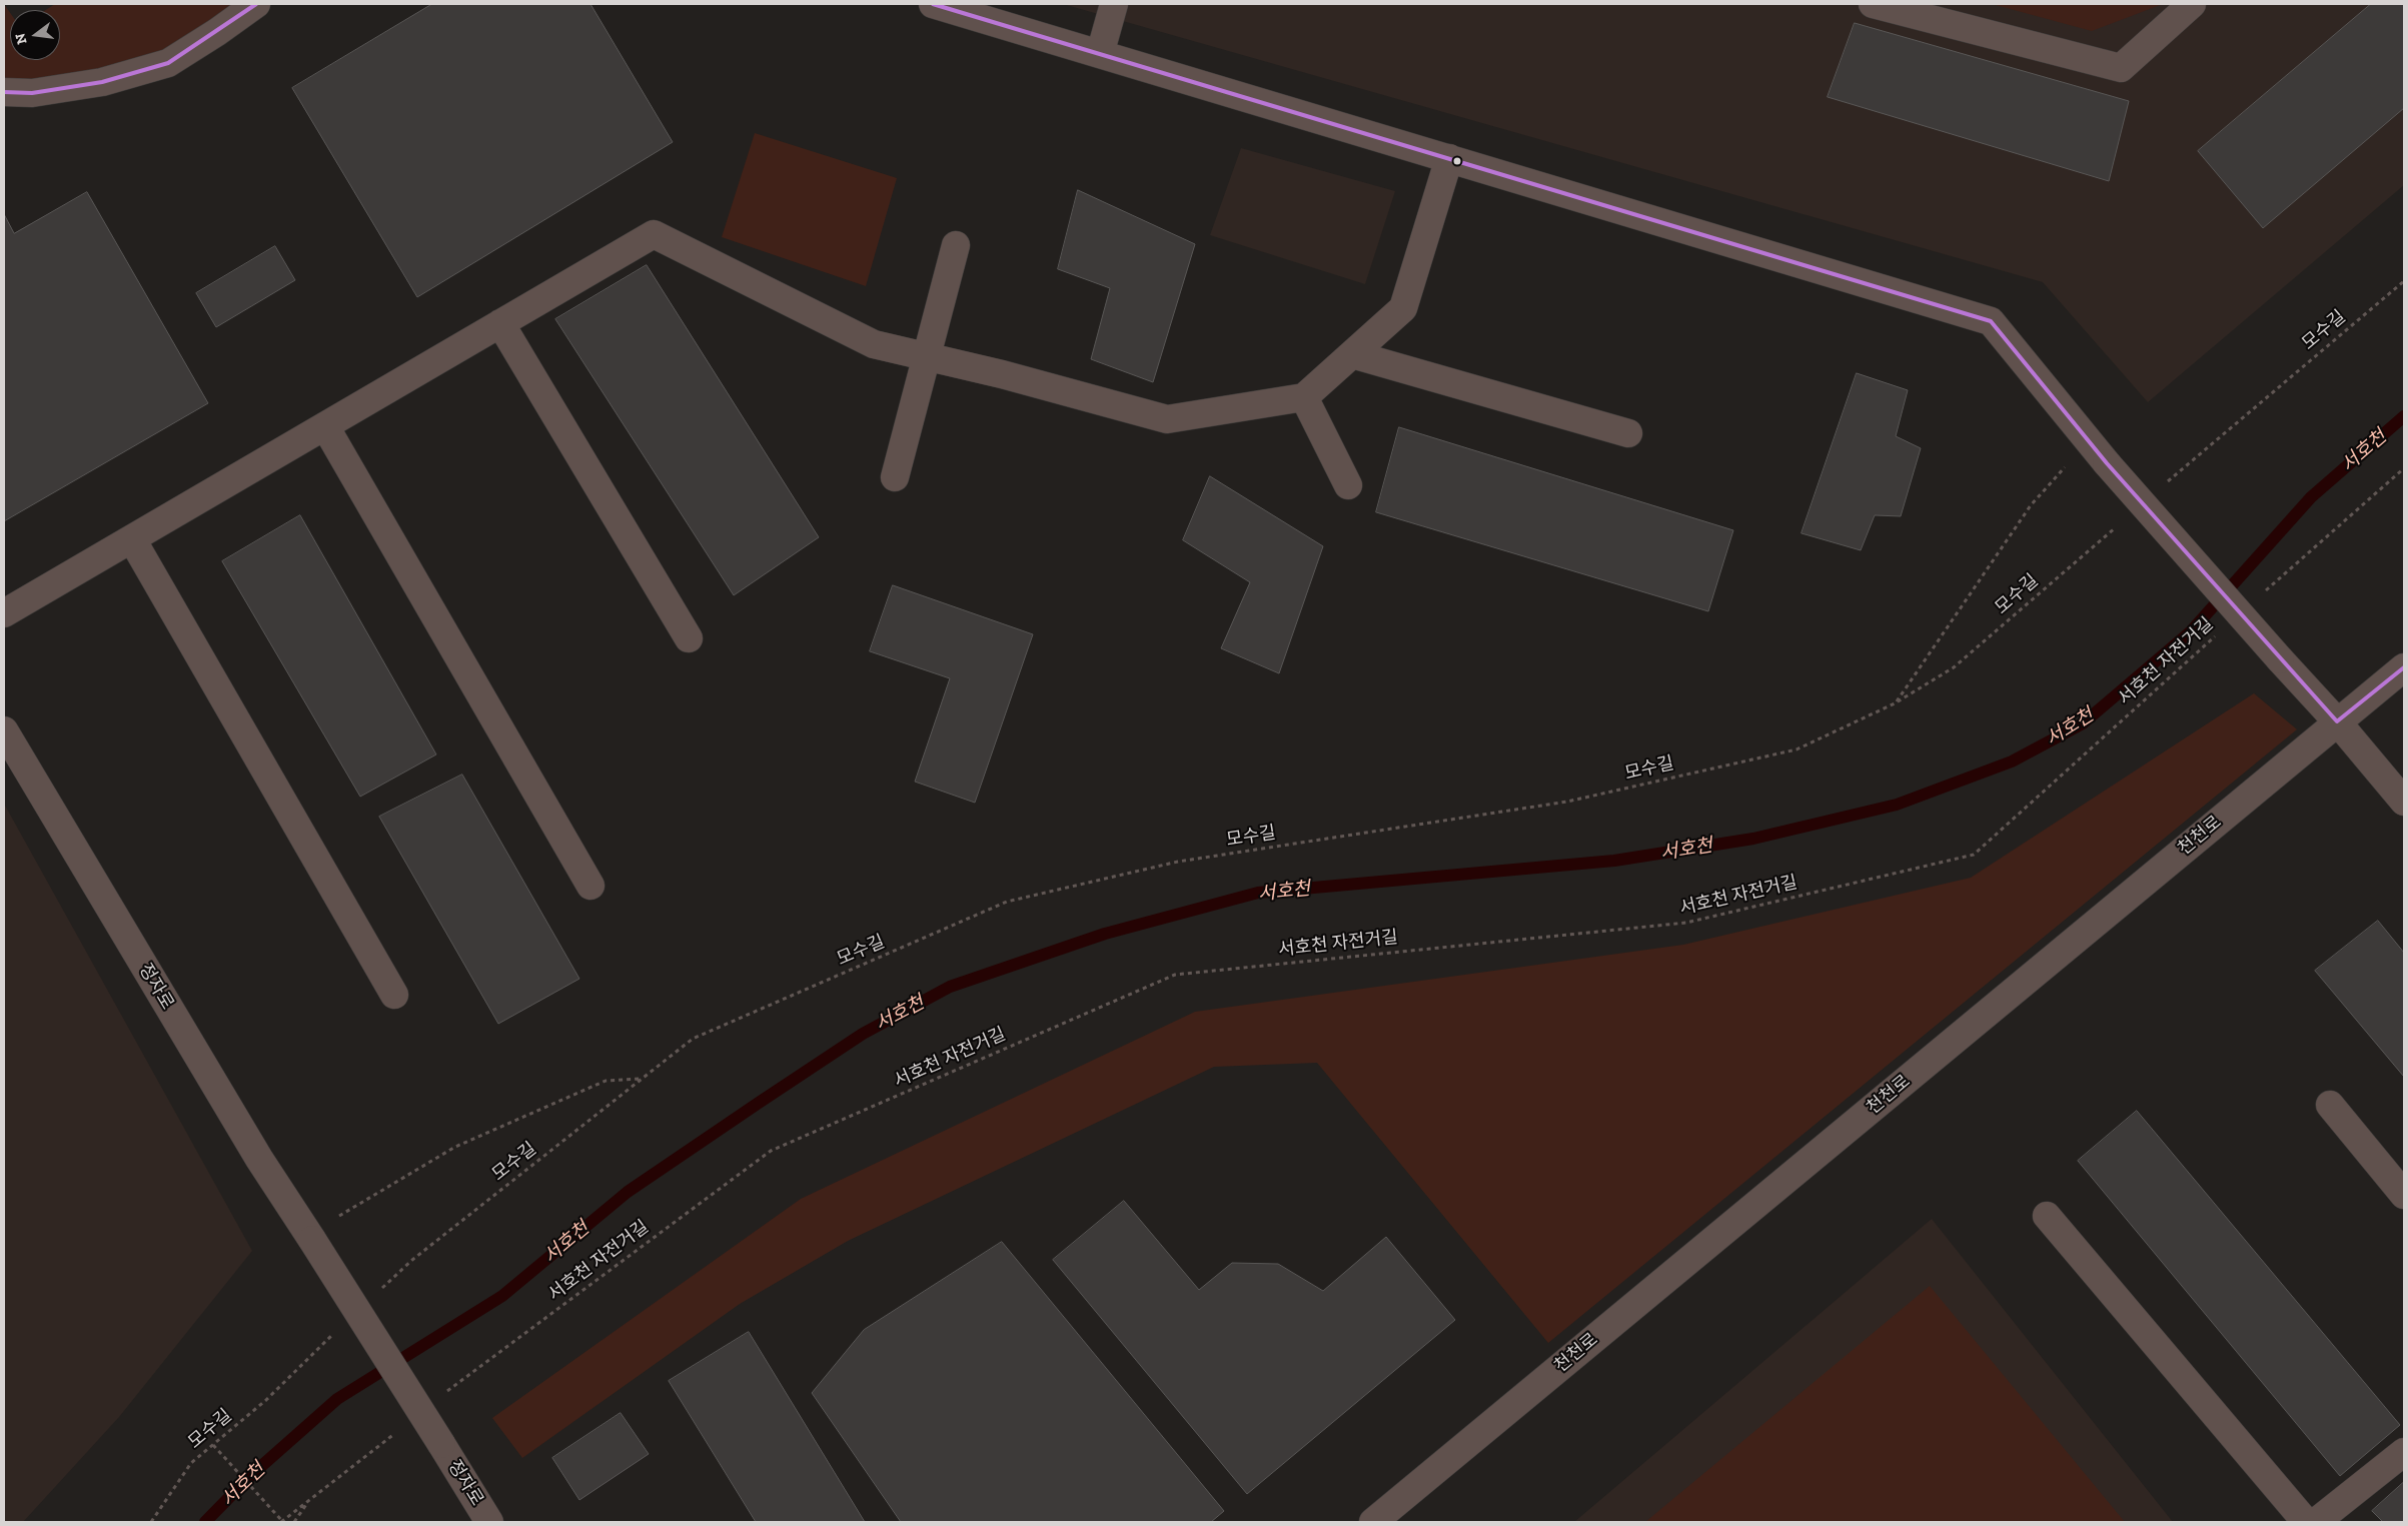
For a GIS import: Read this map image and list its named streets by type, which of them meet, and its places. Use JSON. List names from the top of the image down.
{
  "streets": {
    "street": ["천천로", "정자로"],
    "path": ["모수길", "서호천 자전거길"]
  },
  "water": ["서호천"],
  "north": "left"
}
